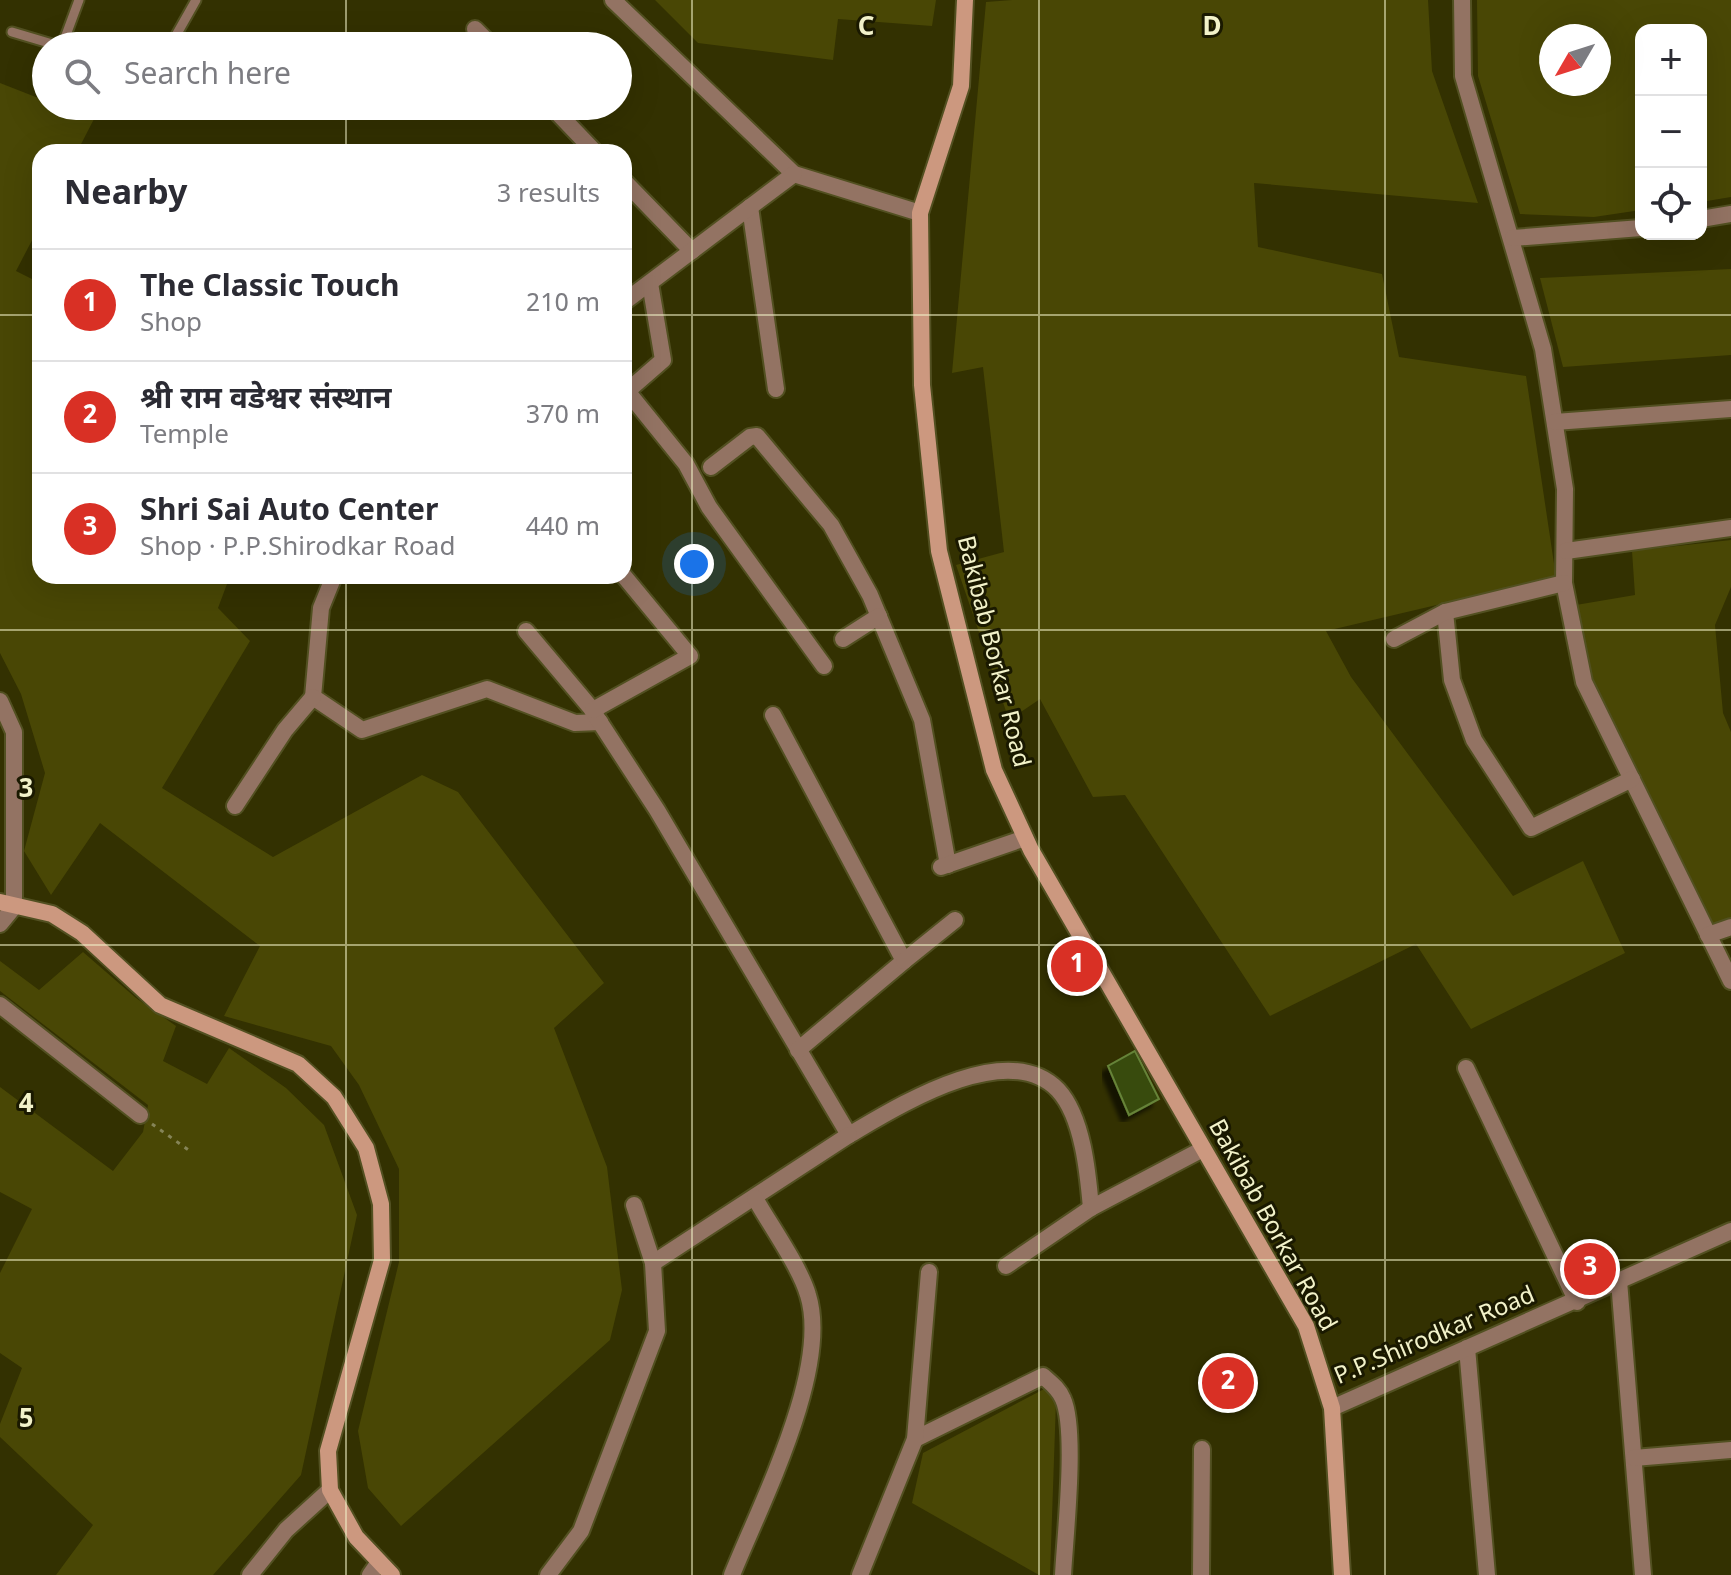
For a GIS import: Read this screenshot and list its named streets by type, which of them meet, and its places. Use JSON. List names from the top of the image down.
{
  "streets": {
    "street": ["Bakibab Borkar Road", "P.P.Shirodkar Road"]
  },
  "crossings": [
    ["Bakibab Borkar Road", "P.P.Shirodkar Road"]
  ],
  "north": "bottom left",
  "page": {
    "map_buttons": ["+", "−"],
    "search": "Search here",
    "heading": ["Nearby", "3 results"],
    "list": [
      {
        "mark": "1",
        "name": "The Classic Touch",
        "note": "Shop",
        "value": "210 m"
      },
      {
        "mark": "2",
        "name": "श्री राम वडेश्वर संस्थान",
        "note": "Temple",
        "value": "370 m"
      },
      {
        "mark": "3",
        "name": "Shri Sai Auto Center",
        "note": "Shop · P.P.Shirodkar Road",
        "value": "440 m"
      }
    ],
    "pins": ["1", "3", "2"]
  },
  "grid": {
    "columns": ["C", "D"],
    "rows": ["3", "4", "5"]
  }
}
